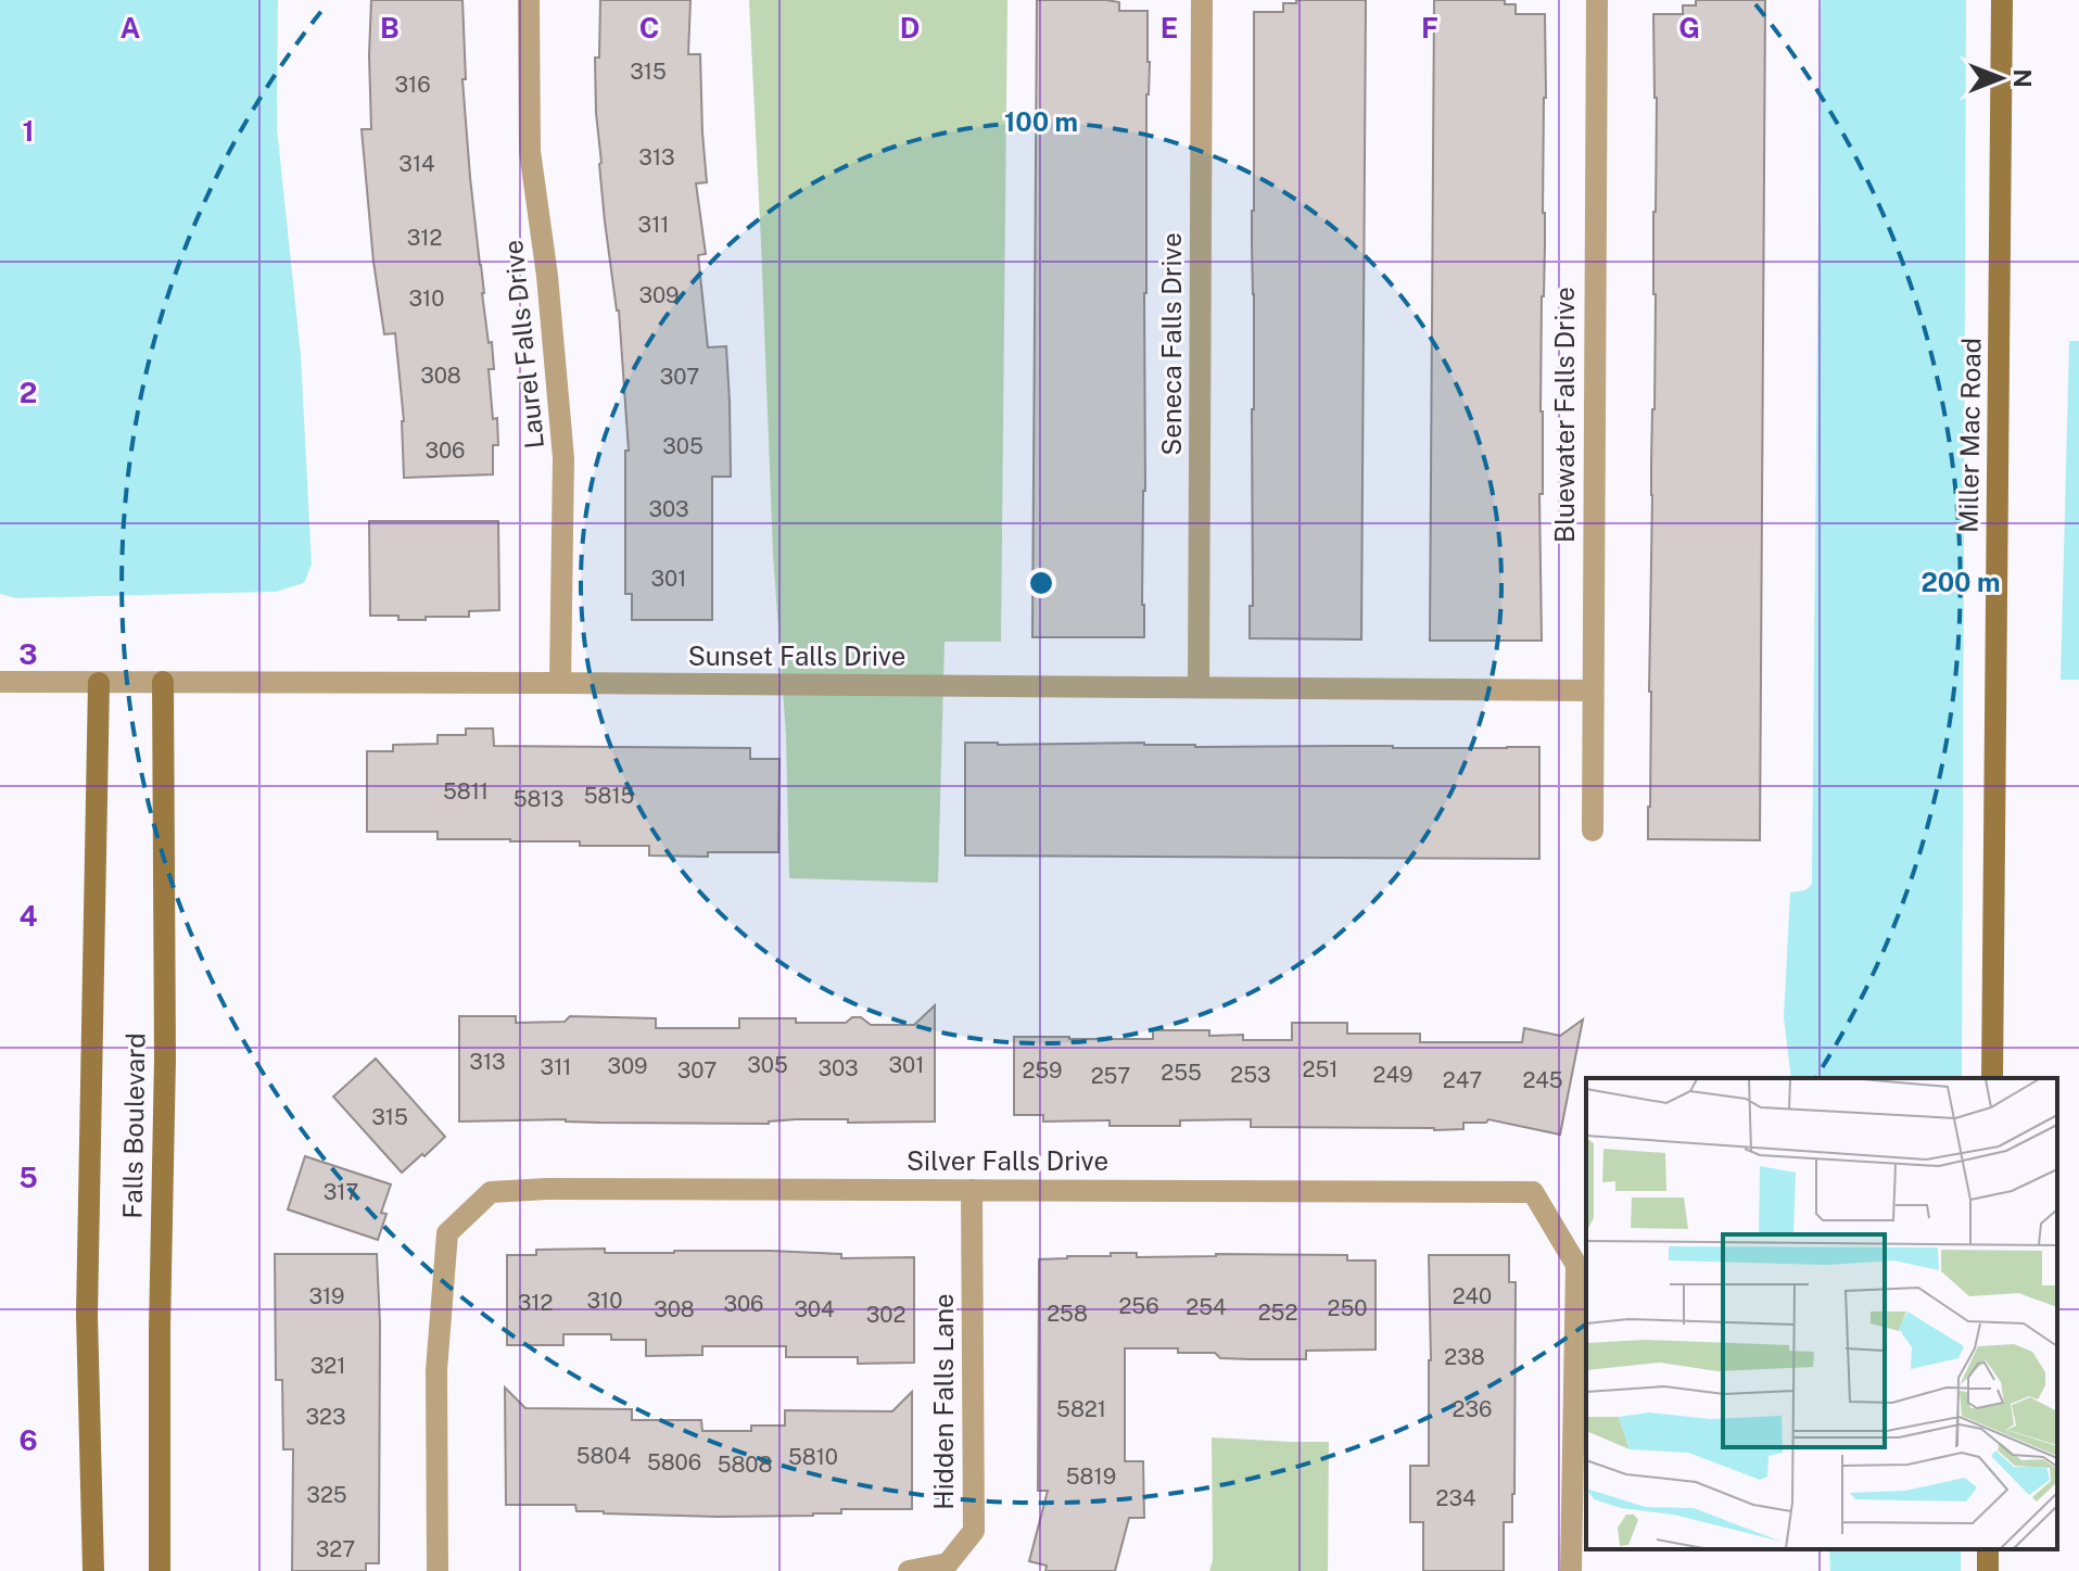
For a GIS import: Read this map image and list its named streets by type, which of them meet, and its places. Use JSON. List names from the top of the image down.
{
  "streets": {
    "street": [
      "Laurel Falls Drive",
      "Seneca Falls Drive",
      "Bluewater Falls Drive",
      "Miller Mac Road",
      "Sunset Falls Drive",
      "Falls Boulevard",
      "Silver Falls Drive",
      "Hidden Falls Lane"
    ]
  },
  "crossings": [
    ["Laurel Falls Drive", "Sunset Falls Drive"],
    ["Seneca Falls Drive", "Sunset Falls Drive"],
    ["Bluewater Falls Drive", "Sunset Falls Drive"],
    ["Sunset Falls Drive", "Falls Boulevard"],
    ["Silver Falls Drive", "Hidden Falls Lane"]
  ],
  "house_numbers": [
    "315",
    "316",
    "313",
    "314",
    "311",
    "312",
    "309",
    "310",
    "308",
    "307",
    "305",
    "306",
    "303",
    "301",
    "5811",
    "5815",
    "5813",
    "313",
    "305",
    "301",
    "309",
    "311",
    "303",
    "251",
    "307",
    "259",
    "255",
    "253",
    "249",
    "257",
    "247",
    "245",
    "315",
    "317",
    "319",
    "240",
    "310",
    "312",
    "306",
    "256",
    "254",
    "250",
    "308",
    "304",
    "252",
    "258",
    "302",
    "238",
    "321",
    "5821",
    "236",
    "323",
    "5804",
    "5810",
    "5806",
    "5808",
    "5819",
    "325",
    "234",
    "327"
  ],
  "north": "right",
  "grid": {
    "columns": [
      "A",
      "B",
      "C",
      "D",
      "E",
      "F",
      "G"
    ],
    "rows": [
      "1",
      "2",
      "3",
      "4",
      "5",
      "6"
    ]
  },
  "rings": ["100 m", "200 m"]
}
